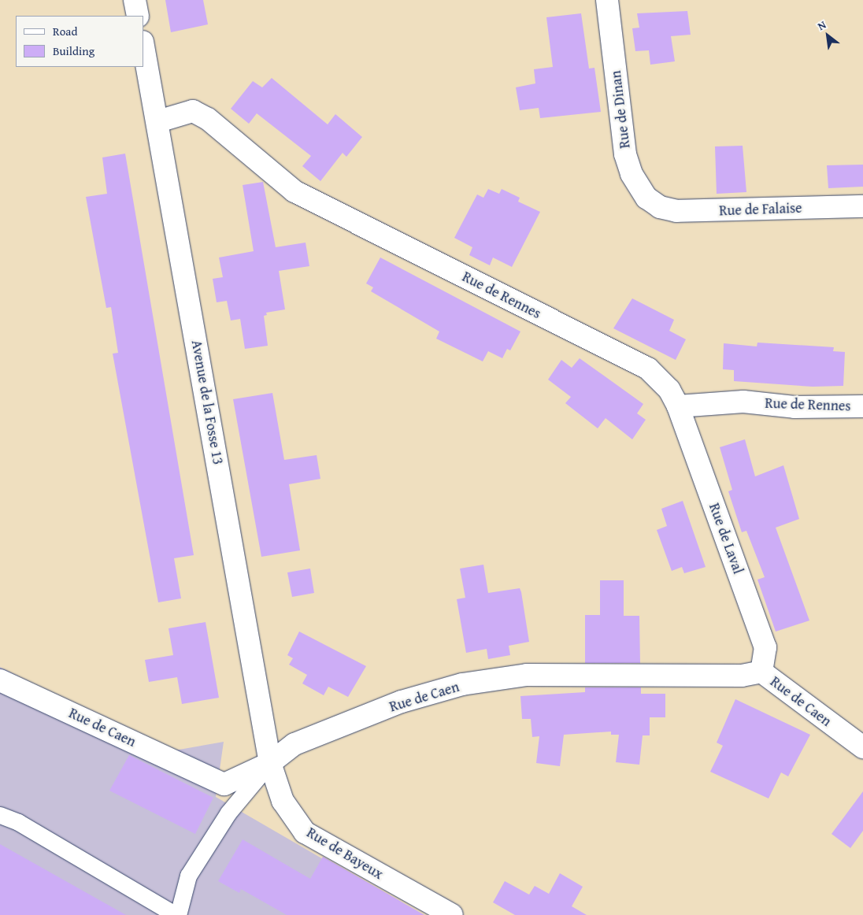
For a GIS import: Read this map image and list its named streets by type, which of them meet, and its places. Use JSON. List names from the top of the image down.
{
  "streets": {
    "street": [
      "Rue de Dinan",
      "Rue de Falaise",
      "Rue de Rennes",
      "Avenue de la Fosse 13",
      "Rue de Laval",
      "Rue de Caen",
      "Rue de Bayeux"
    ]
  },
  "crossings": [
    ["Rue de Dinan", "Rue de Falaise"],
    ["Rue de Rennes", "Avenue de la Fosse 13"],
    ["Rue de Rennes", "Rue de Laval"],
    ["Avenue de la Fosse 13", "Rue de Caen"],
    ["Avenue de la Fosse 13", "Rue de Bayeux"],
    ["Rue de Laval", "Rue de Caen"],
    ["Rue de Caen", "Rue de Bayeux"]
  ],
  "legend": ["Road", "Building"],
  "north": "top left"
}
